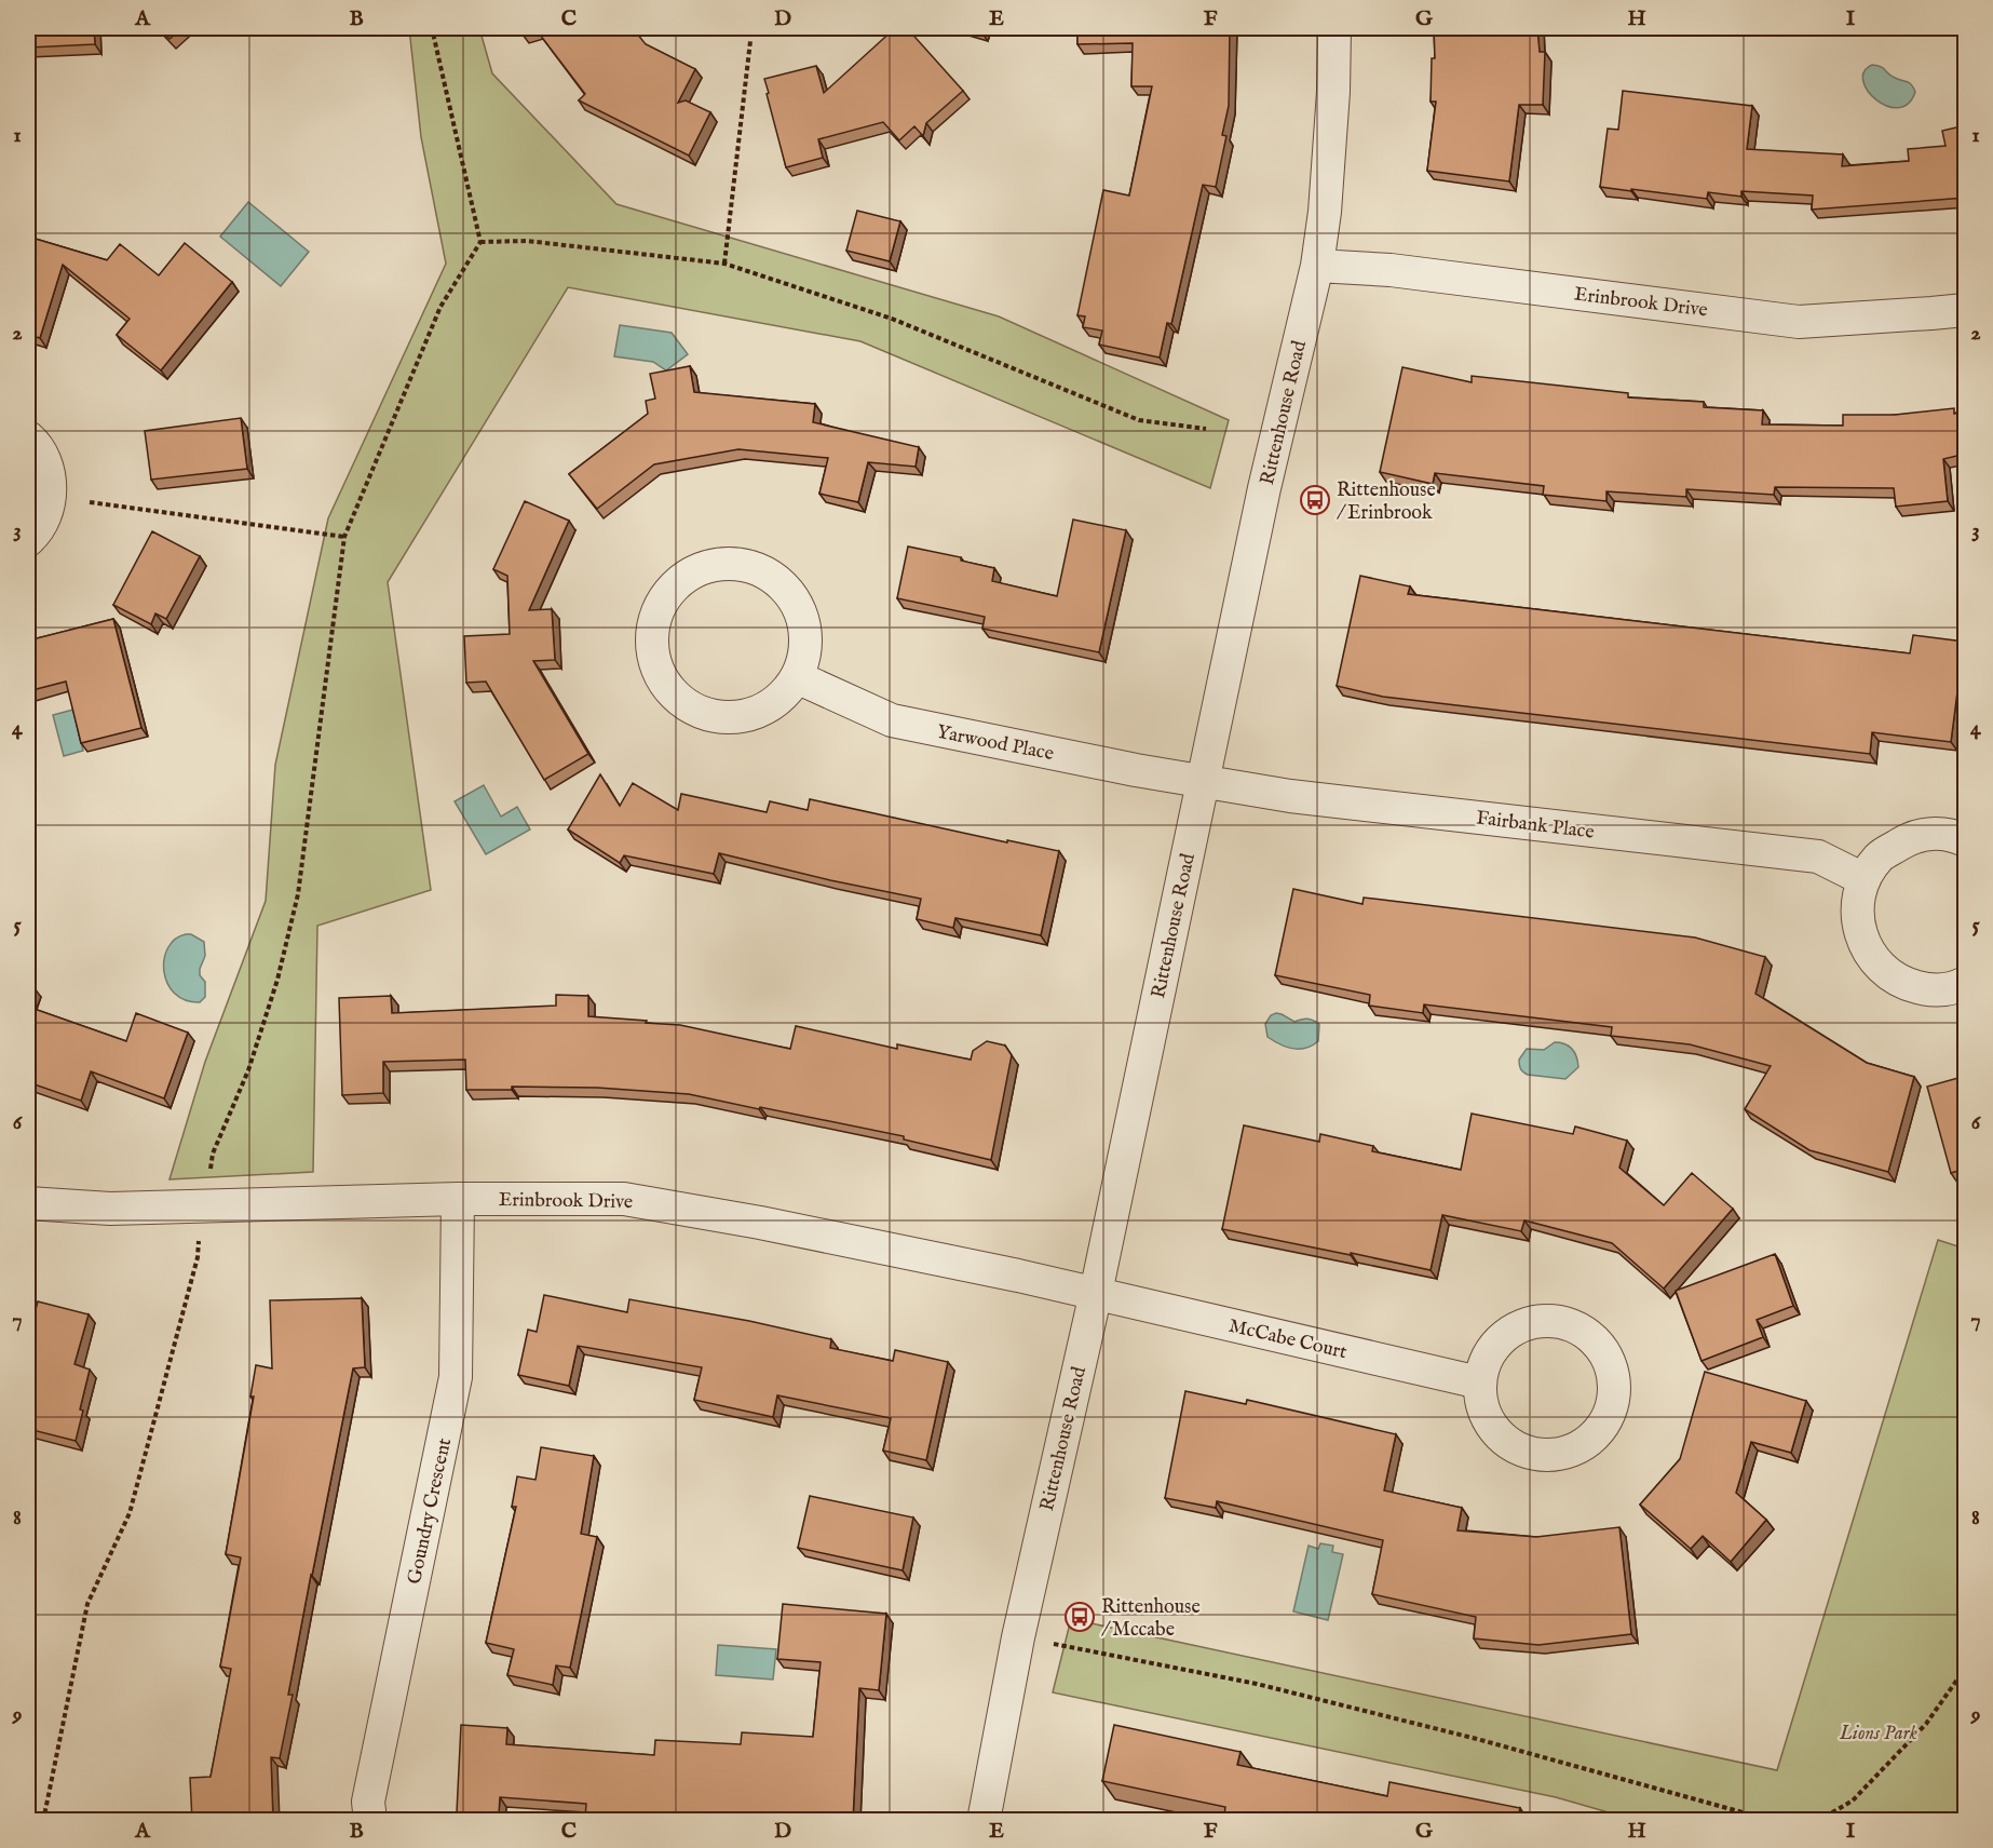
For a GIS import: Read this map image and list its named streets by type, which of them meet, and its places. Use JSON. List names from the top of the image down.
{
  "streets": {
    "street": [
      "Erinbrook Drive",
      "Rittenhouse Road",
      "Yarwood Place",
      "Fairbank Place",
      "McCabe Court",
      "Goundry Crescent"
    ]
  },
  "crossings": [
    ["Erinbrook Drive", "Rittenhouse Road"],
    ["Erinbrook Drive", "McCabe Court"],
    ["Erinbrook Drive", "Goundry Crescent"],
    ["Rittenhouse Road", "Yarwood Place"],
    ["Rittenhouse Road", "Fairbank Place"],
    ["Rittenhouse Road", "McCabe Court"],
    ["Yarwood Place", "Fairbank Place"]
  ],
  "parks": ["Lions Park"],
  "places": {
    "bus stop": ["Rittenhouse / Erinbrook", "Rittenhouse / Mccabe"]
  },
  "grid": {
    "columns": [
      "A",
      "B",
      "C",
      "D",
      "E",
      "F",
      "G",
      "H",
      "I"
    ],
    "rows": [
      "1",
      "2",
      "3",
      "4",
      "5",
      "6",
      "7",
      "8",
      "9"
    ]
  }
}
